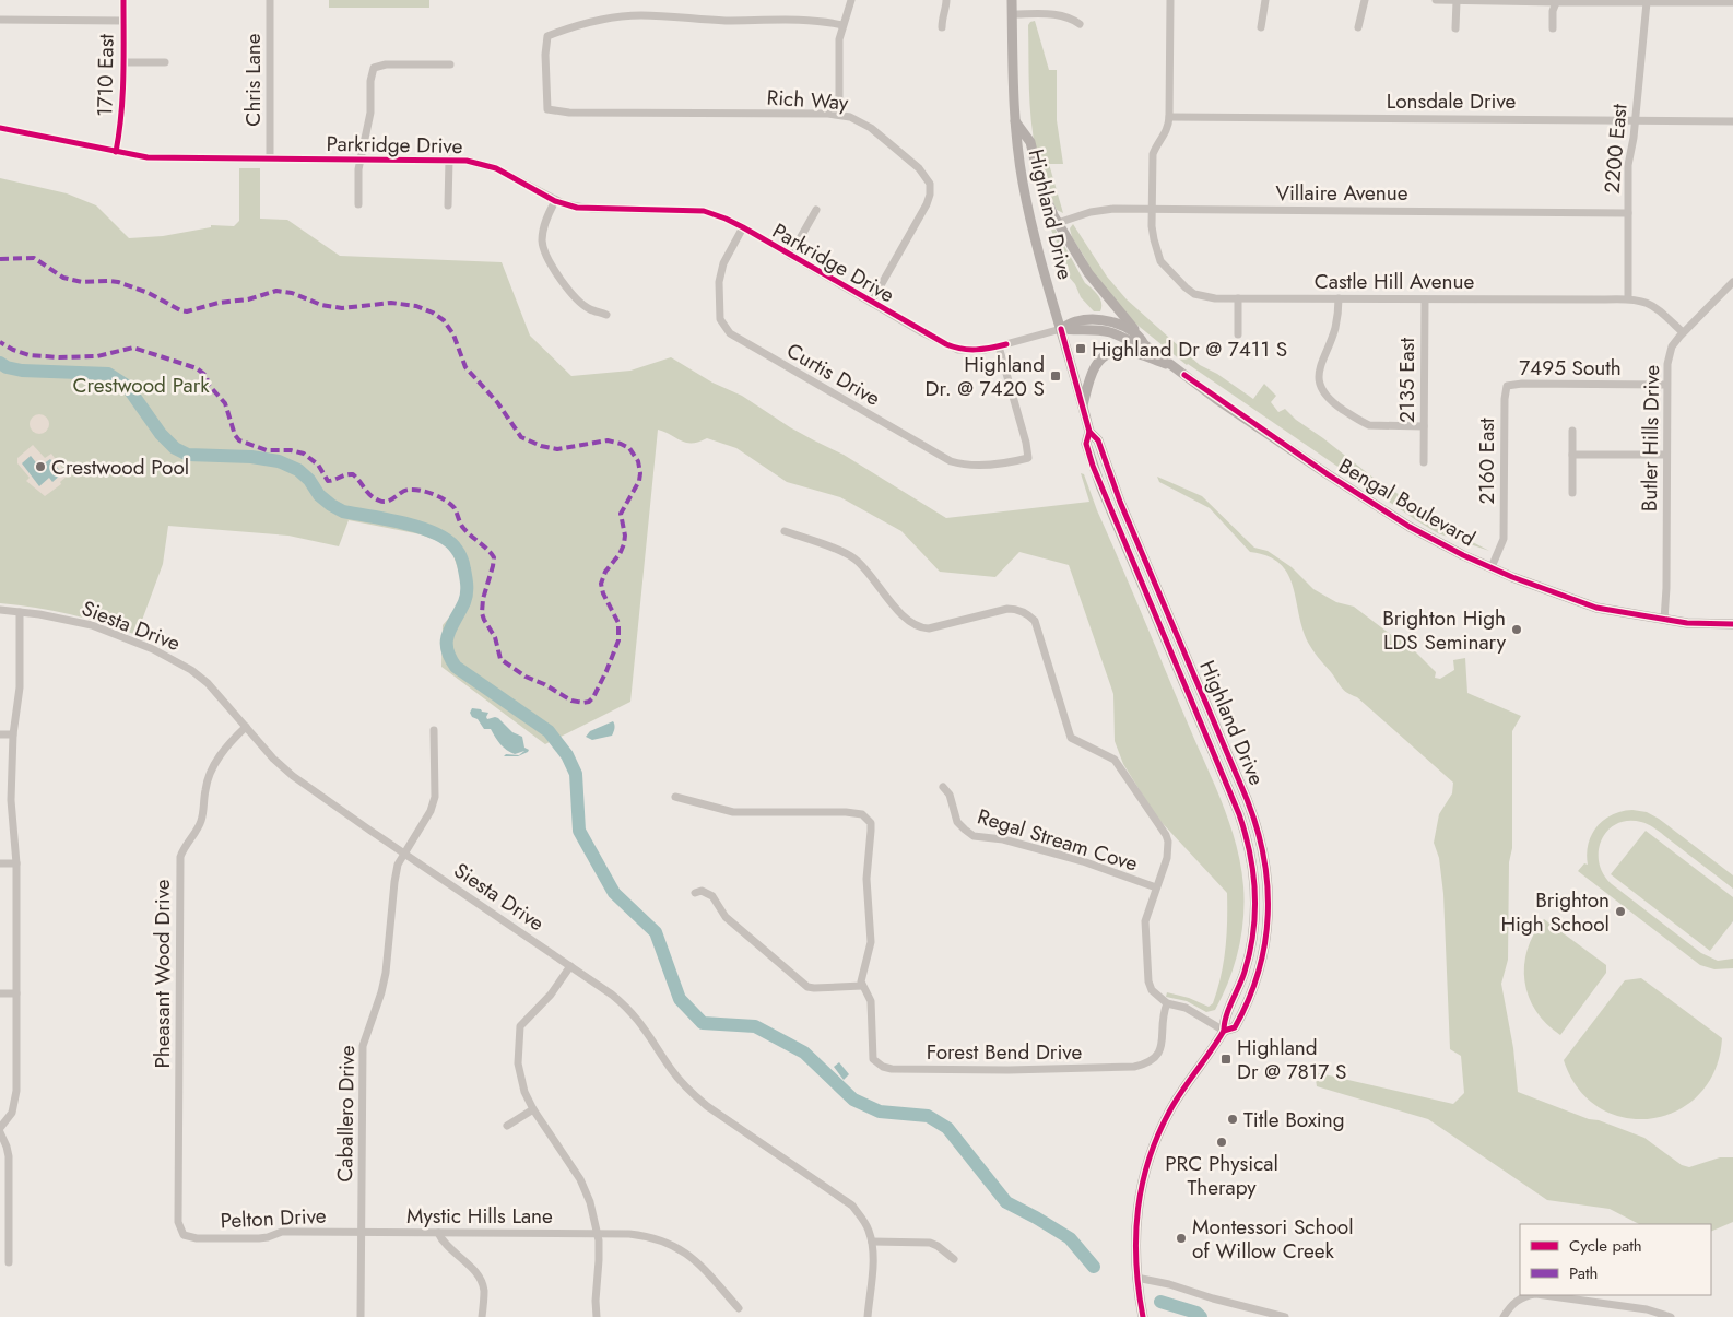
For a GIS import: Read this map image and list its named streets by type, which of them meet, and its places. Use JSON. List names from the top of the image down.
{
  "streets": {
    "main road": ["Highland Drive", "Bengal Boulevard"],
    "street": [
      "1710 East",
      "Chris Lane",
      "Rich Way",
      "Lonsdale Drive",
      "Parkridge Drive",
      "2200 East",
      "Villaire Avenue",
      "Castle Hill Avenue",
      "7495 South",
      "Curtis Drive",
      "2135 East",
      "Butler Hills Drive",
      "2160 East",
      "Siesta Drive",
      "Regal Stream Cove",
      "Pheasant Wood Drive",
      "Forest Bend Drive",
      "Caballero Drive",
      "Mystic Hills Lane",
      "Pelton Drive"
    ]
  },
  "crossings": [
    ["1710 East", "Parkridge Drive"],
    ["Chris Lane", "Parkridge Drive"],
    ["Rich Way", "Parkridge Drive"],
    ["Lonsdale Drive", "2200 East"],
    ["Lonsdale Drive", "Castle Hill Avenue"],
    ["Parkridge Drive", "Highland Drive"],
    ["Parkridge Drive", "Curtis Drive"],
    ["Parkridge Drive", "Bengal Boulevard"],
    ["2200 East", "Villaire Avenue"],
    ["2200 East", "Castle Hill Avenue"],
    ["Villaire Avenue", "Castle Hill Avenue"],
    ["Highland Drive", "Bengal Boulevard"],
    ["Castle Hill Avenue", "2135 East"],
    ["Castle Hill Avenue", "Butler Hills Drive"],
    ["7495 South", "Butler Hills Drive"],
    ["7495 South", "2160 East"],
    ["Butler Hills Drive", "Bengal Boulevard"],
    ["2160 East", "Bengal Boulevard"],
    ["Siesta Drive", "Pheasant Wood Drive"],
    ["Siesta Drive", "Caballero Drive"],
    ["Pheasant Wood Drive", "Pelton Drive"],
    ["Caballero Drive", "Mystic Hills Lane"],
    ["Caballero Drive", "Pelton Drive"],
    ["Mystic Hills Lane", "Pelton Drive"]
  ],
  "parks": ["Crestwood Park"],
  "places": {
    "transit": ["Highland Dr @ 7411 S", "Highland Dr. @ 7420 S", "Highland Dr @ 7817 S"],
    "other": [
      "Crestwood Pool",
      "Brighton High LDS Seminary",
      "Brighton High School",
      "Title Boxing",
      "PRC Physical Therapy",
      "Montessori School of Willow Creek"
    ]
  },
  "legend": ["Cycle path", "Path"]
}
